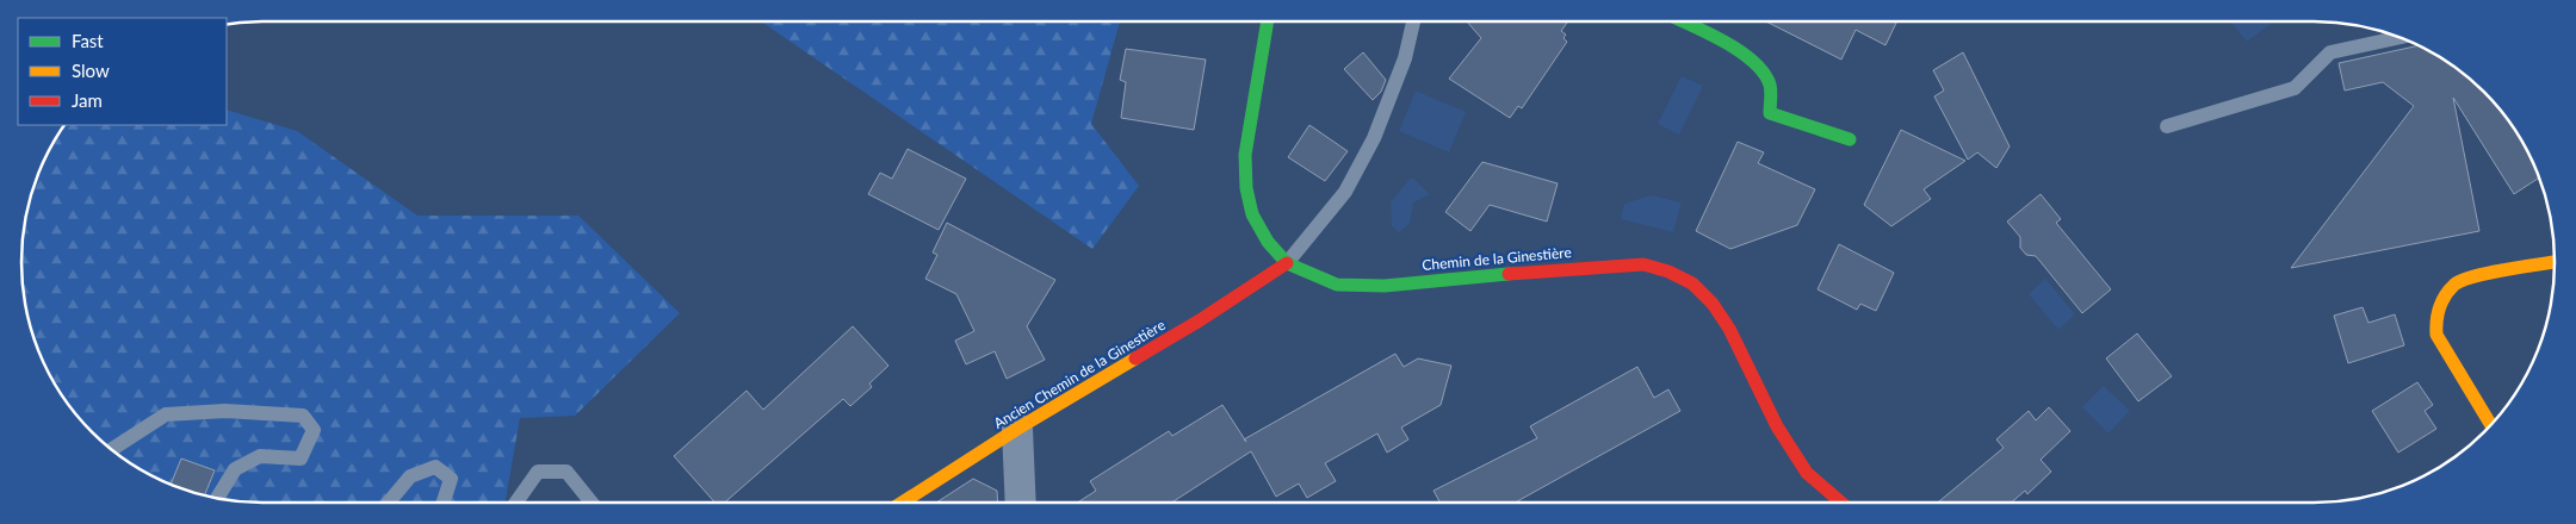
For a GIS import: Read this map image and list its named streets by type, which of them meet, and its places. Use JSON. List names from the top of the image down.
{
  "streets": {
    "street": ["Chemin de la Ginestière", "Ancien Chemin de la Ginestière"]
  },
  "crossings": [
    ["Chemin de la Ginestière", "Ancien Chemin de la Ginestière"]
  ],
  "legend": ["Fast", "Slow", "Jam"]
}
